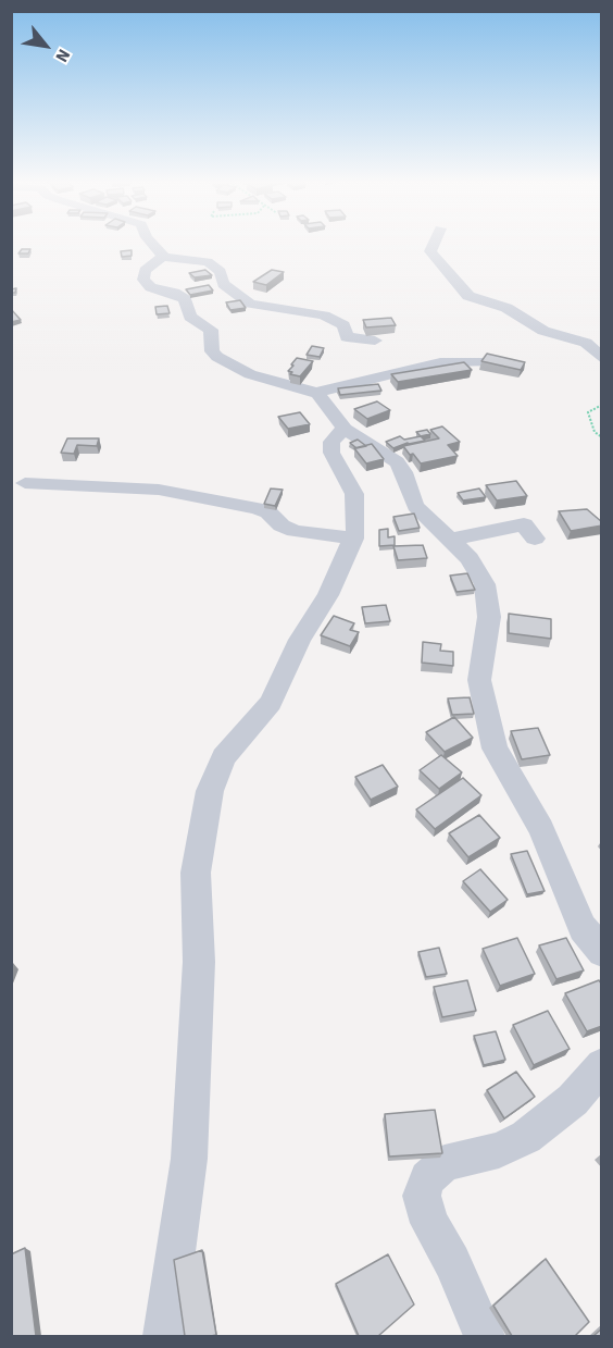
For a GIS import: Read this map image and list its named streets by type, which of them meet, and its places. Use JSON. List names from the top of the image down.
{
  "north": "bottom right"
}
